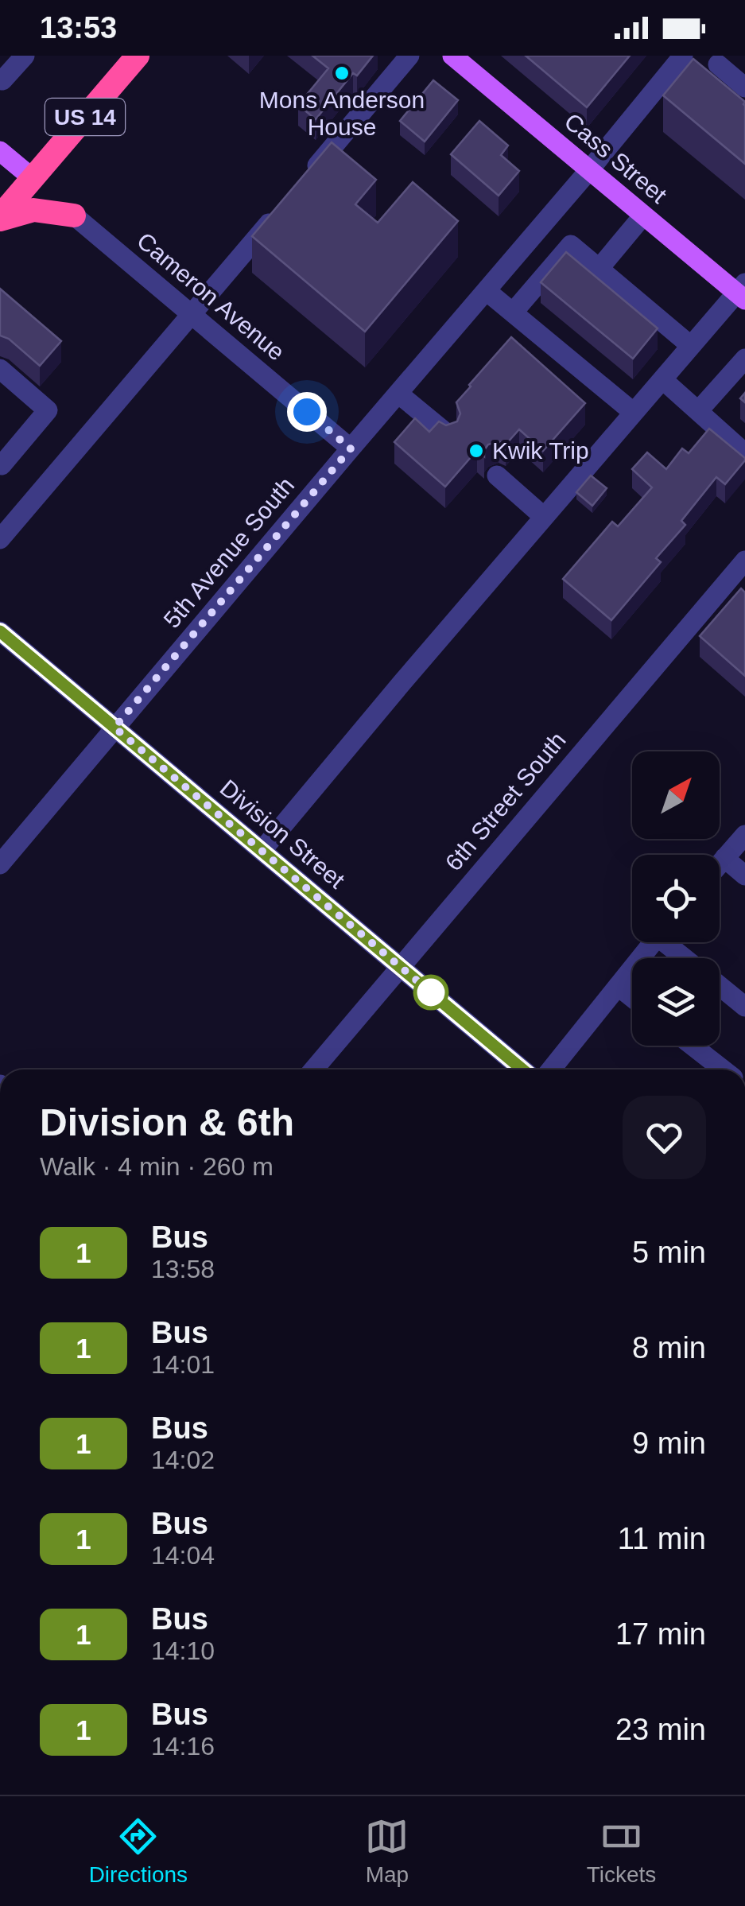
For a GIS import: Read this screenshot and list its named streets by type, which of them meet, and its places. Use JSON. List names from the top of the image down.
{
  "streets": {
    "highway": ["US 14"],
    "main road": ["Cass Street"],
    "street": [
      "Cameron Avenue",
      "5th Avenue South",
      "6th Street South",
      "Division Street"
    ]
  },
  "crossings": [
    ["Cass Street", "5th Avenue South"],
    ["Cameron Avenue", "5th Avenue South"],
    ["5th Avenue South", "Division Street"],
    ["6th Street South", "Division Street"]
  ],
  "places": ["Mons Anderson House", "Kwik Trip"],
  "lines": ["bus line 1"],
  "north": "top right",
  "page": {
    "status": "13:53",
    "heading": ["Division & 6th", "Walk · 4 min · 260 m"],
    "list": [
      {
        "mark": "1",
        "name": "Bus",
        "note": "13:58",
        "value": "5 min"
      },
      {
        "mark": "1",
        "name": "Bus",
        "note": "14:01",
        "value": "8 min"
      },
      {
        "mark": "1",
        "name": "Bus",
        "note": "14:02",
        "value": "9 min"
      },
      {
        "mark": "1",
        "name": "Bus",
        "note": "14:04",
        "value": "11 min"
      },
      {
        "mark": "1",
        "name": "Bus",
        "note": "14:10",
        "value": "17 min"
      },
      {
        "mark": "1",
        "name": "Bus",
        "note": "14:16",
        "value": "23 min"
      }
    ],
    "tabs": ["Directions", "Map", "Tickets"]
  }
}
